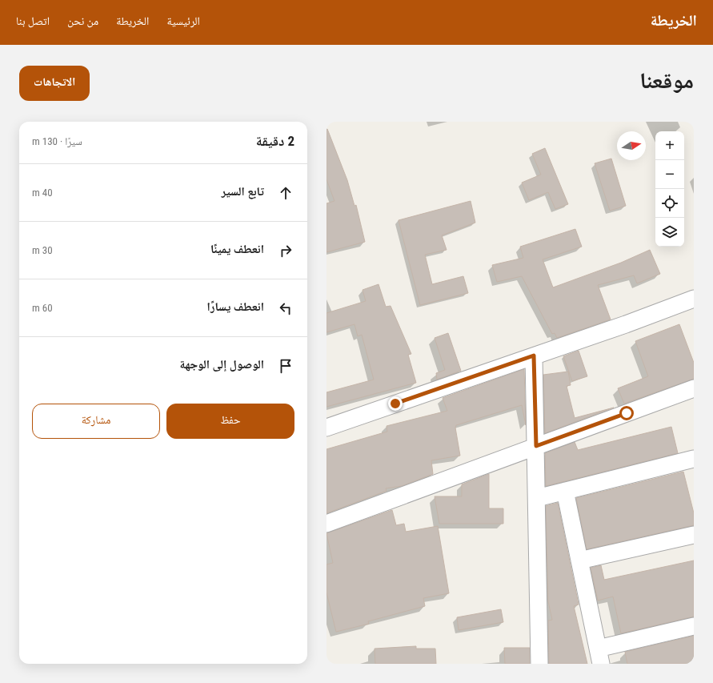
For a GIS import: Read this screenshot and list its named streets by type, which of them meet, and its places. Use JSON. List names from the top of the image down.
{
  "north": "right",
  "page": {
    "header": "الخريطة",
    "nav": [
      "الرئيسية",
      "الخريطة",
      "من نحن",
      "اتصل بنا"
    ],
    "title": "موقعنا",
    "buttons": [
      "الاتجاهات",
      ["حفظ", "مشاركة"]
    ],
    "heading": ["2 دقيقة", "سيرًا · 130 m"],
    "map_buttons": ["+", "−"],
    "list": [
      ["تابع السير", "40 m"],
      ["انعطف يمينًا", "30 m"],
      ["انعطف يسارًا", "60 m"],
      "الوصول إلى الوجهة"
    ]
  }
}
